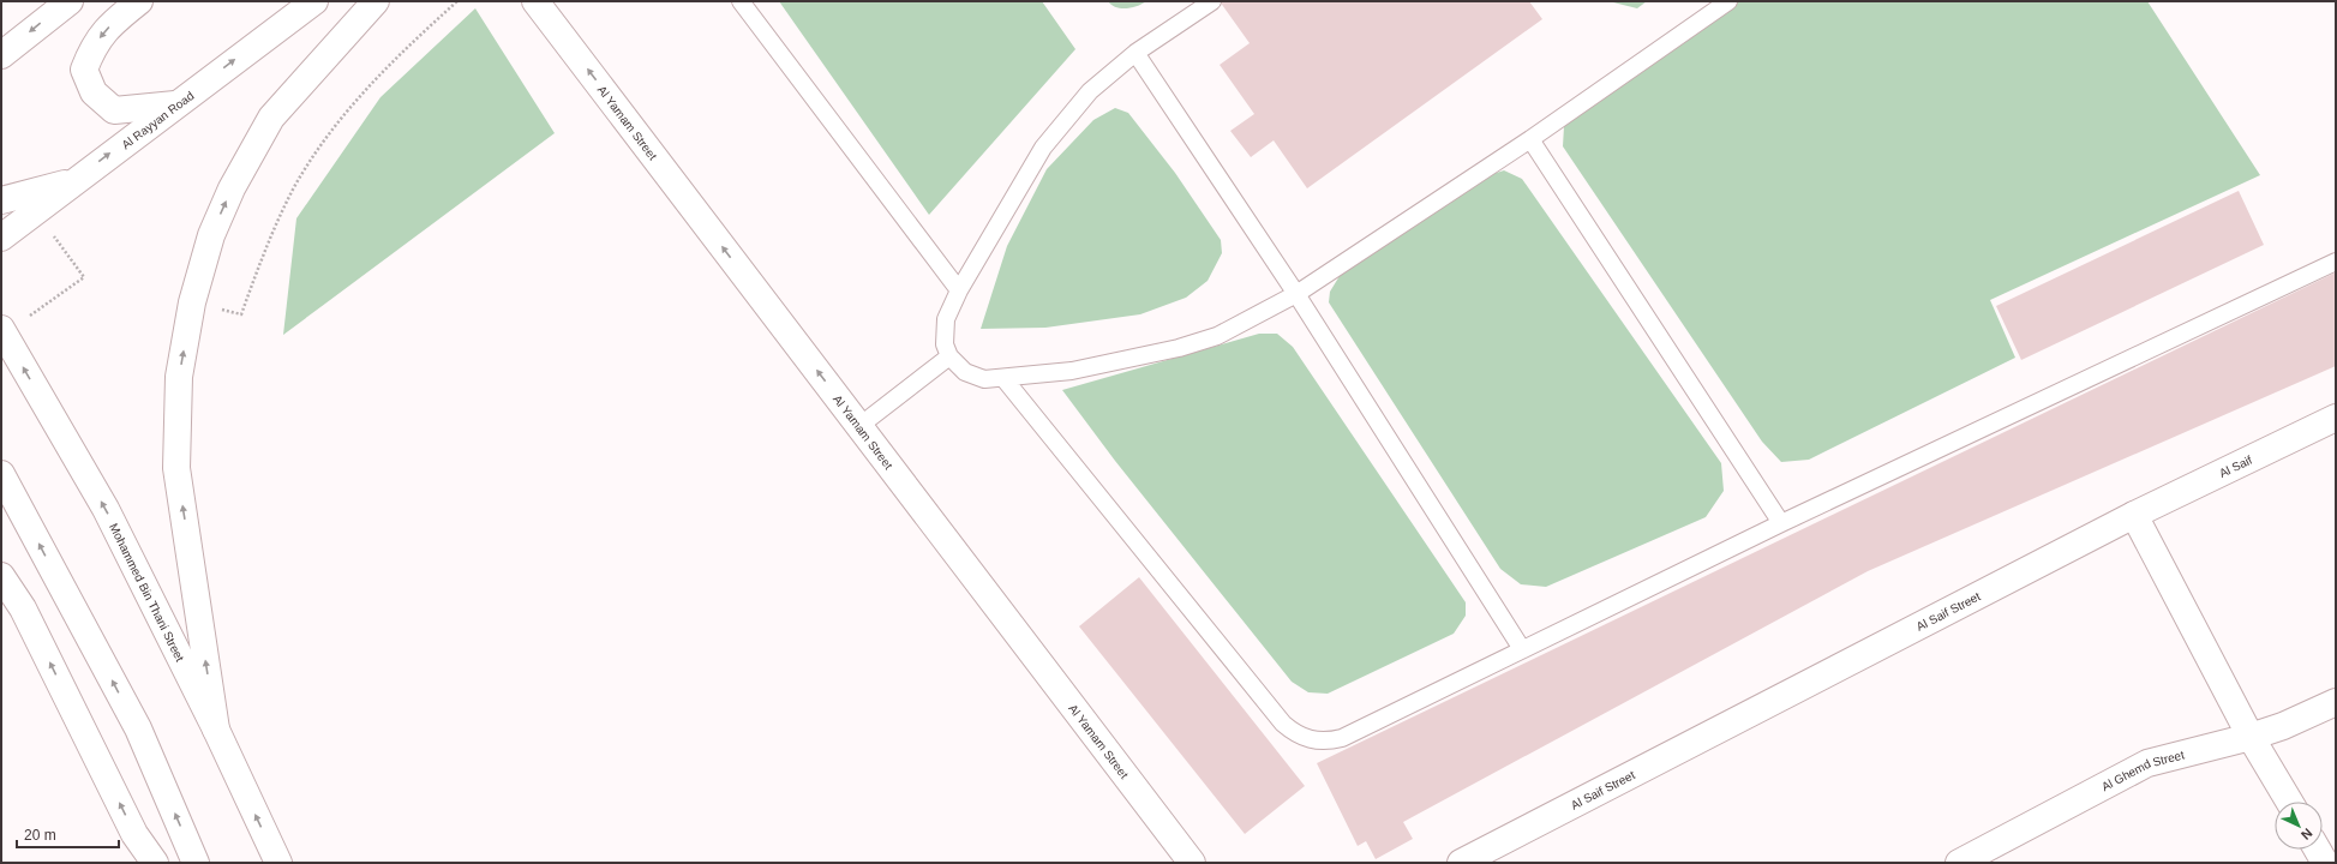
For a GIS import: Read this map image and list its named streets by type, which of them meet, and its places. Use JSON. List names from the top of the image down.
{
  "streets": {
    "main road": [
      "Al Rayyan Road",
      "Al Yamam Street",
      "Al Saif",
      "Mohammed Bin Thani Street",
      "Al Saif Street",
      "Al Ghemd Street"
    ]
  },
  "crossings": [
    ["Al Saif", "Al Saif Street"]
  ],
  "one_way": ["Al Rayyan Road", "Al Yamam Street"],
  "scale_bar": "20 m",
  "north": "bottom right"
}
